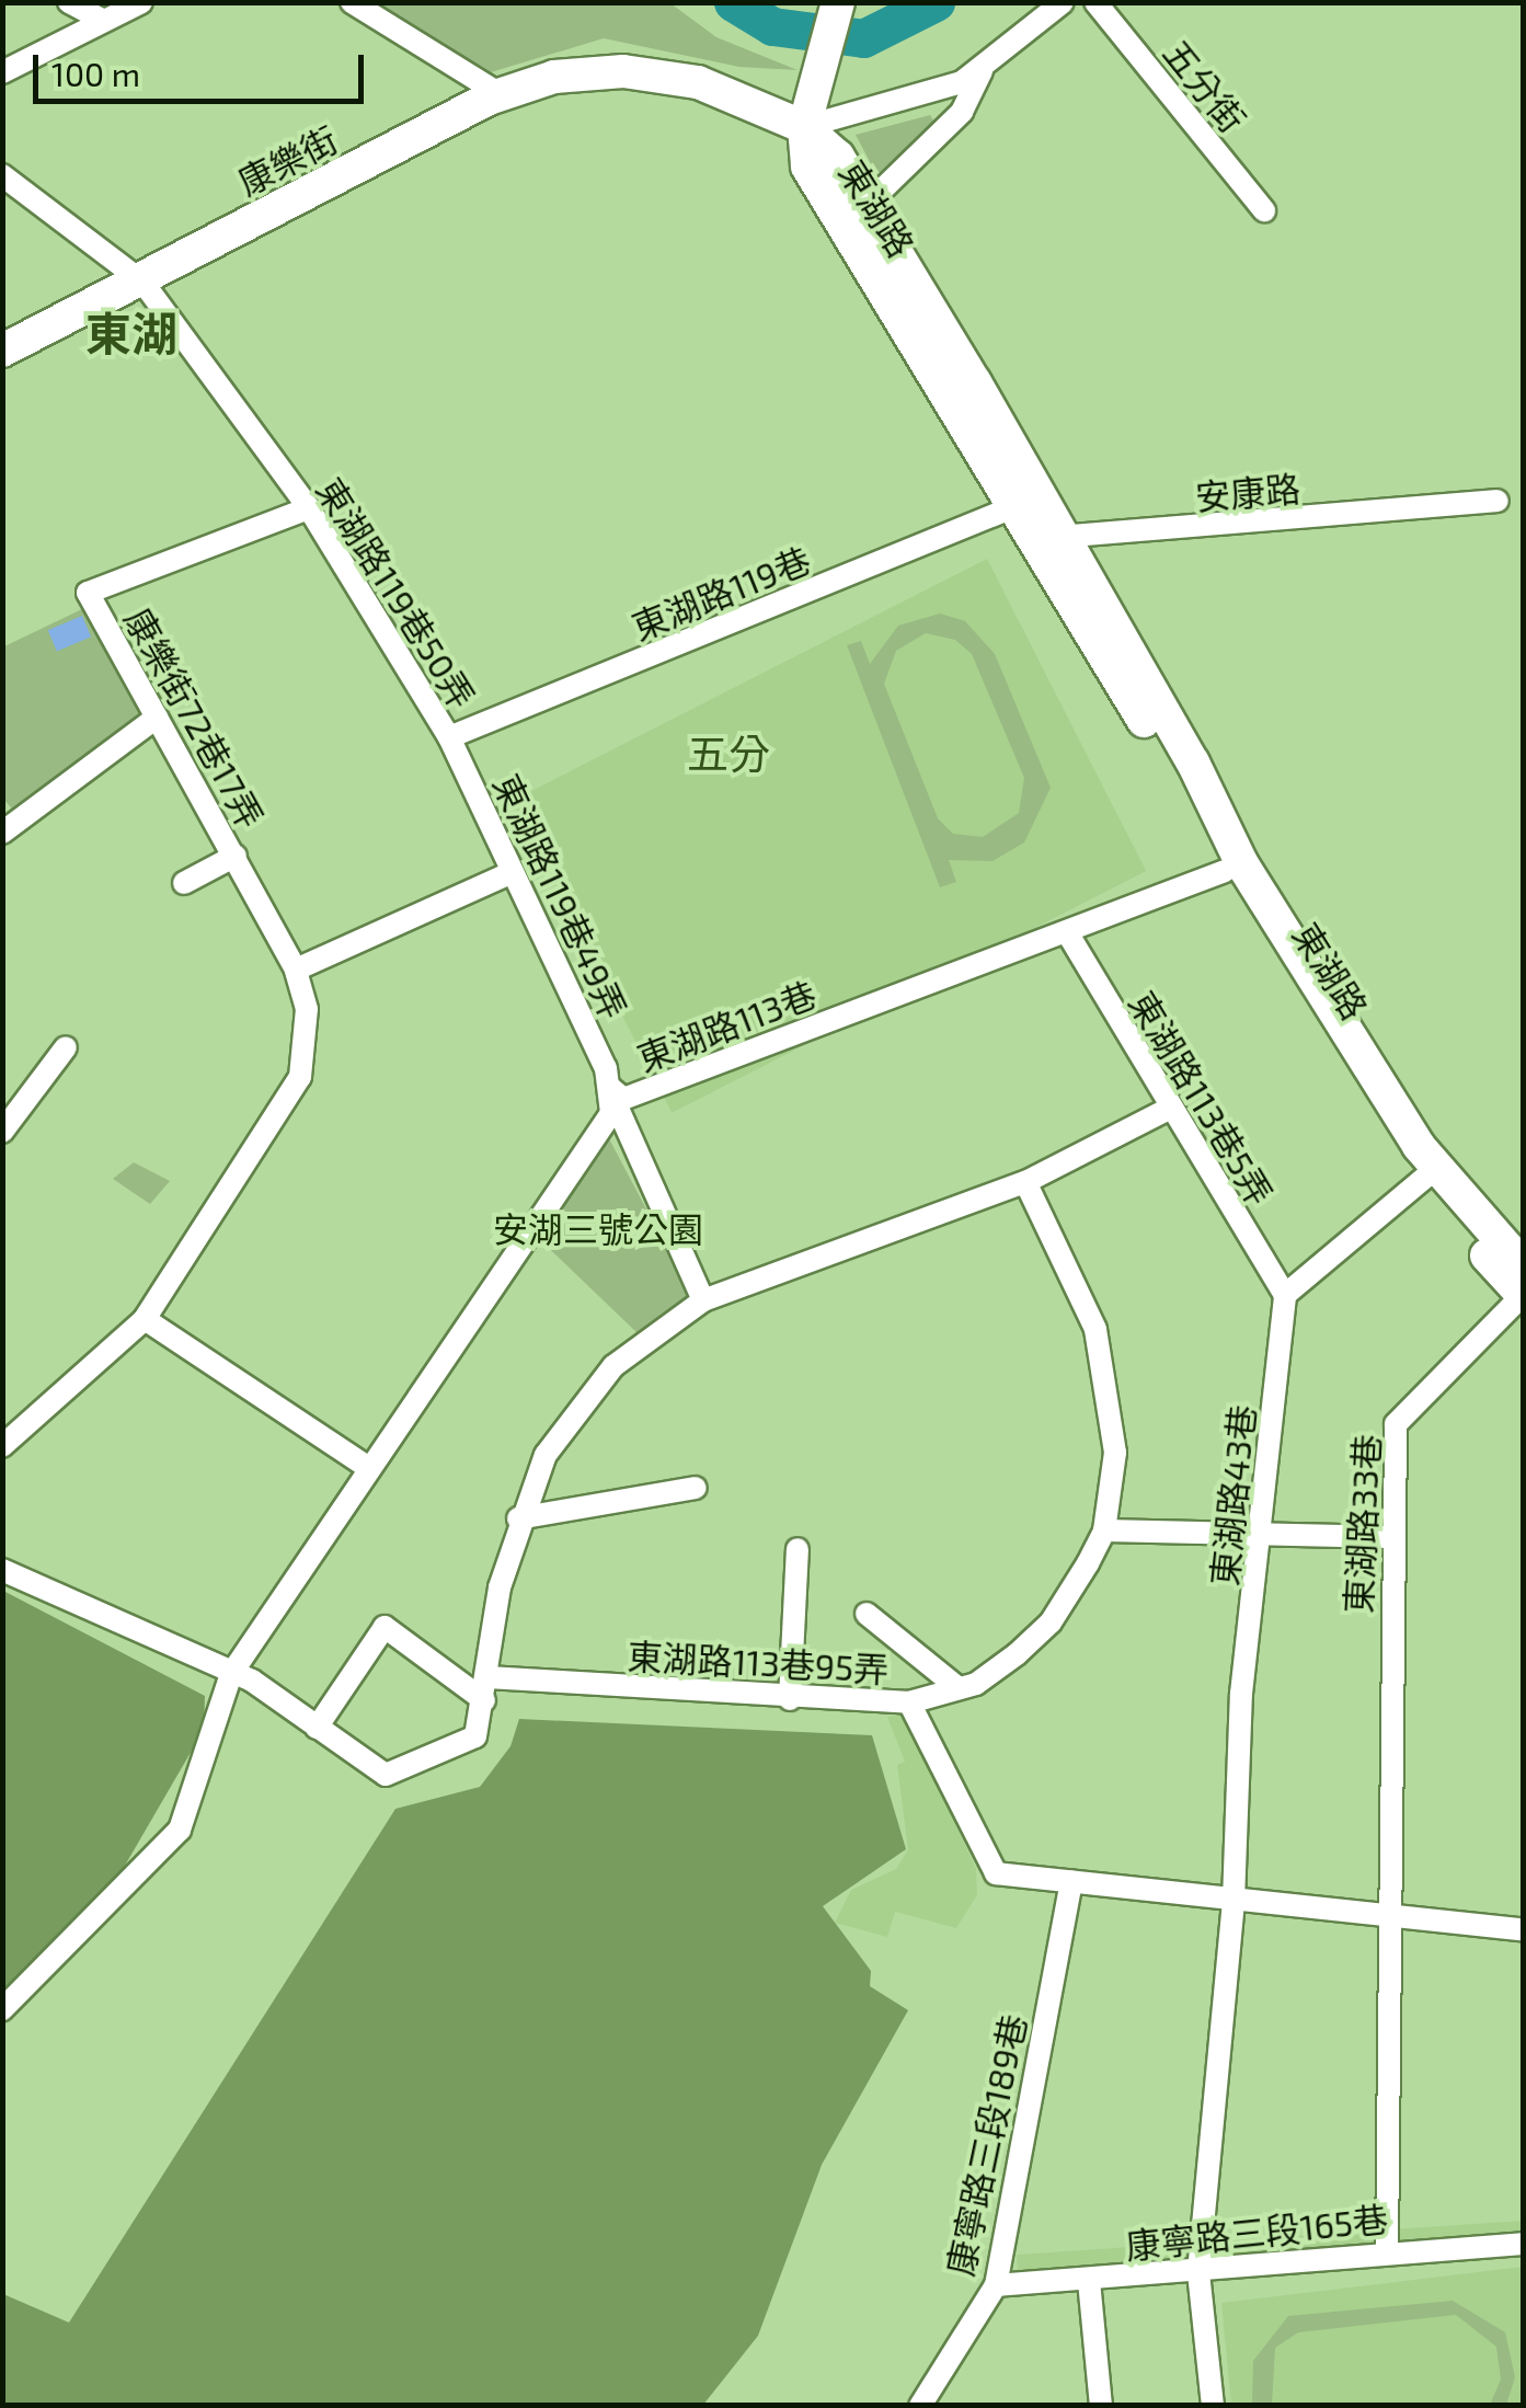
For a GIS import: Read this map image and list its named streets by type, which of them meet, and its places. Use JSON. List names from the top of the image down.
{
  "streets": {
    "street": [
      "五分街",
      "康樂街",
      "東湖路",
      "安康路",
      "東湖路119巷50弄",
      "東湖路119巷",
      "康樂街72巷17弄",
      "東湖路119巷49弄",
      "東湖路113巷",
      "東湖路113巷5弄",
      "東湖路43巷",
      "東湖路33巷",
      "東湖路113巷95弄",
      "康寧路三段189巷",
      "康寧路三段165巷"
    ]
  },
  "crossings": [
    ["康樂街", "東湖路"],
    ["康樂街", "東湖路119巷50弄"],
    ["東湖路", "安康路"],
    ["東湖路", "東湖路119巷"],
    ["東湖路", "東湖路113巷"],
    ["東湖路", "東湖路33巷"],
    ["東湖路119巷50弄", "東湖路119巷"],
    ["東湖路119巷50弄", "康樂街72巷17弄"],
    ["東湖路119巷50弄", "東湖路119巷49弄"],
    ["東湖路119巷", "東湖路119巷49弄"],
    ["東湖路119巷49弄", "東湖路113巷"],
    ["東湖路113巷", "東湖路113巷5弄"],
    ["東湖路113巷5弄", "東湖路43巷"],
    ["東湖路43巷", "康寧路三段165巷"],
    ["東湖路33巷", "康寧路三段165巷"],
    ["康寧路三段189巷", "康寧路三段165巷"]
  ],
  "districts": ["東湖", "五分"],
  "parks": ["安湖三號公園"],
  "scale_bar": "100 m"
}
